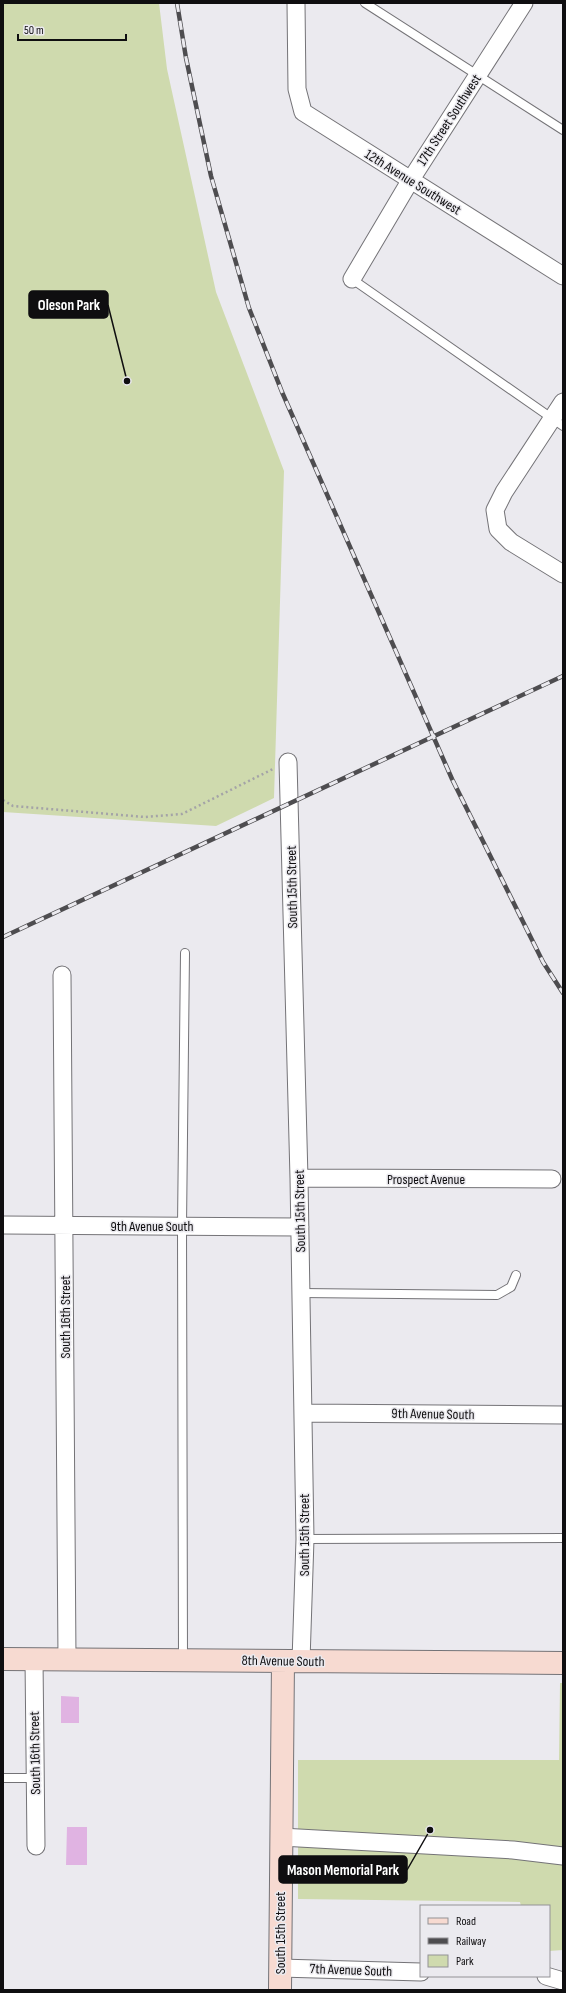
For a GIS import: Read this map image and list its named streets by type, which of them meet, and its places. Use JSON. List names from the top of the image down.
{
  "streets": {
    "street": [
      "17th Street Southwest",
      "12th Avenue Southwest",
      "South 15th Street",
      "Prospect Avenue",
      "9th Avenue South",
      "South 16th Street",
      "8th Avenue South",
      "7th Avenue South"
    ]
  },
  "crossings": [
    ["17th Street Southwest", "12th Avenue Southwest"],
    ["South 15th Street", "Prospect Avenue"],
    ["South 15th Street", "9th Avenue South"],
    ["South 15th Street", "8th Avenue South"],
    ["South 15th Street", "7th Avenue South"],
    ["9th Avenue South", "South 16th Street"],
    ["South 16th Street", "8th Avenue South"]
  ],
  "places": ["Oleson Park", "Mason Memorial Park"],
  "legend": ["Road", "Railway", "Park"],
  "scale_bar": "50 m"
}
